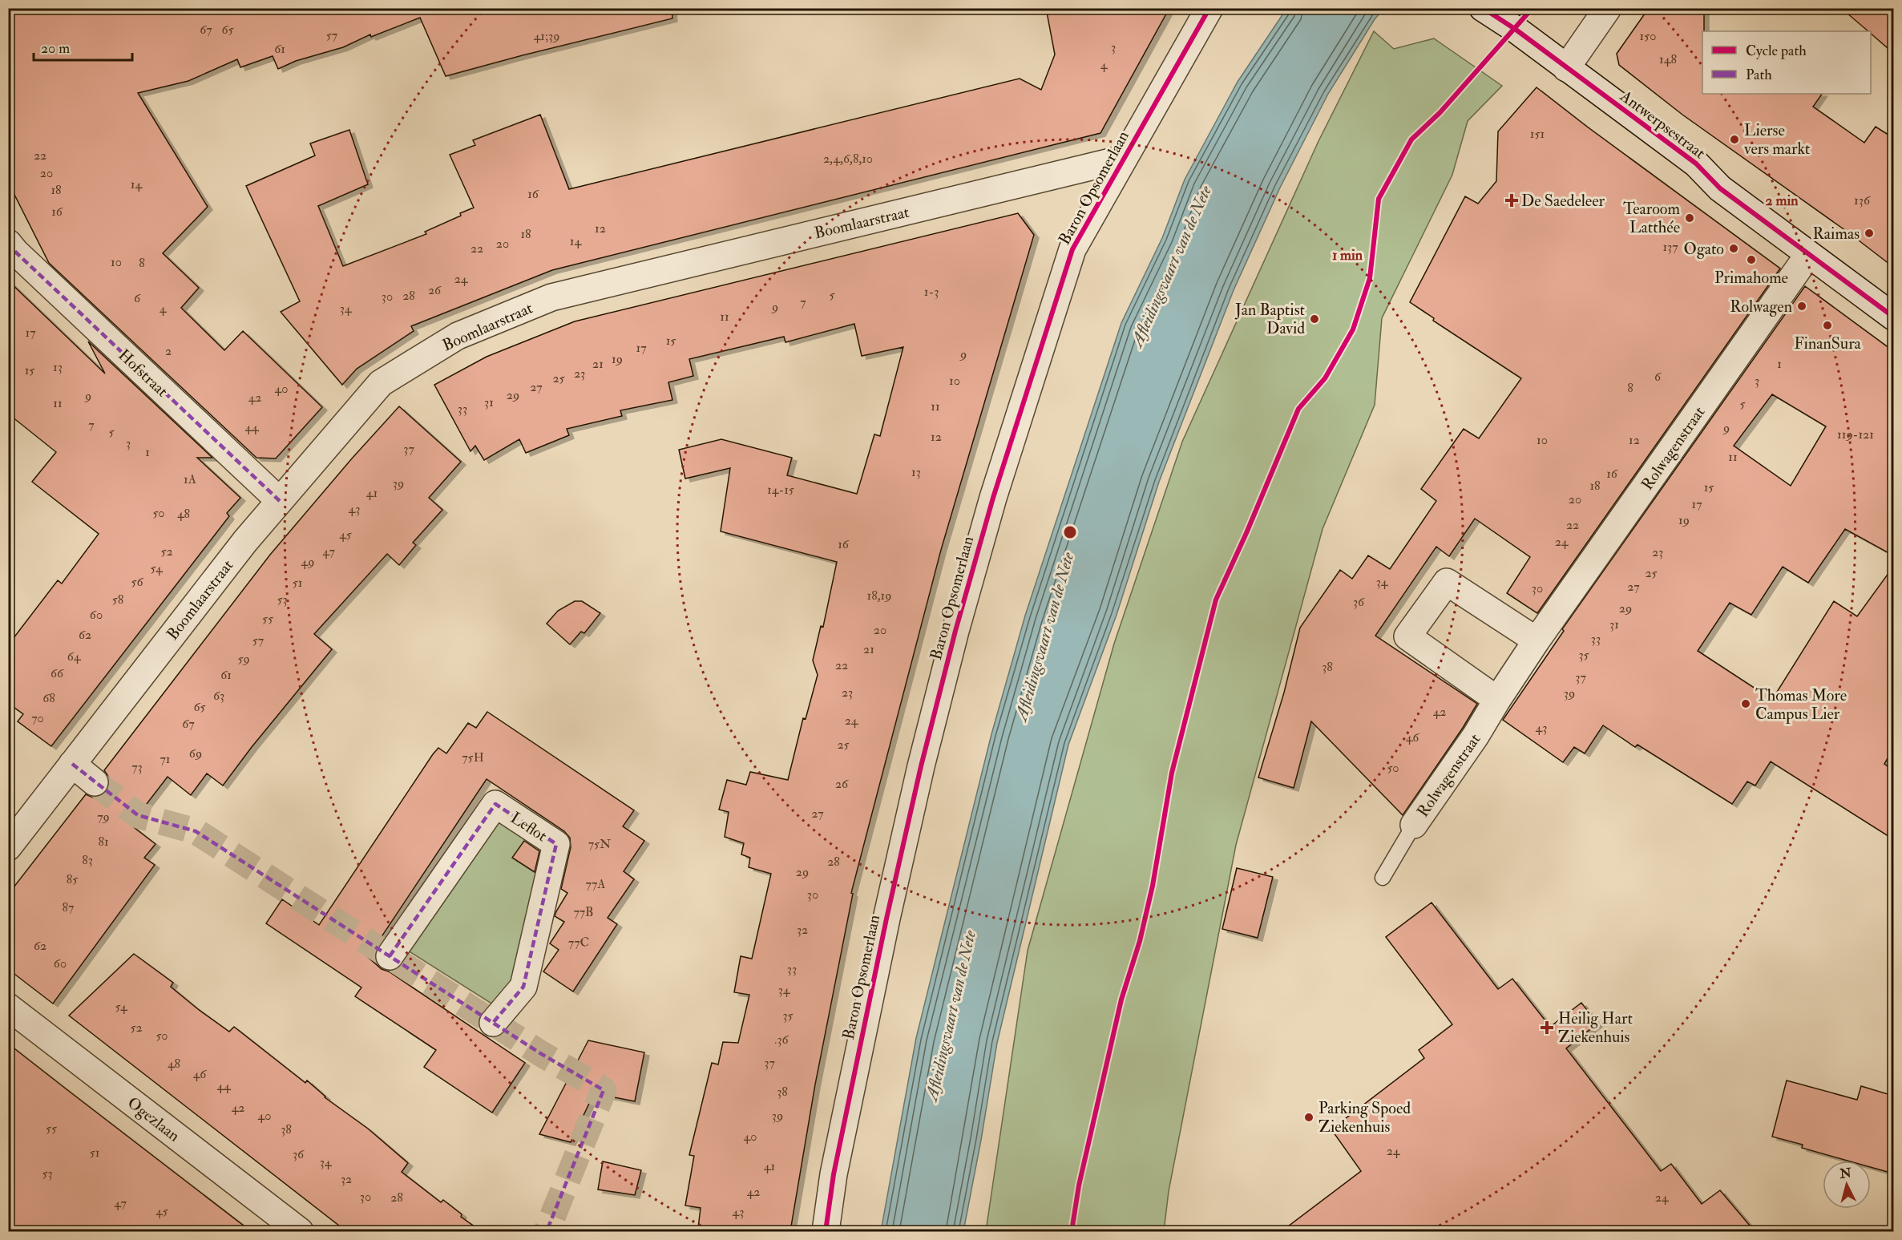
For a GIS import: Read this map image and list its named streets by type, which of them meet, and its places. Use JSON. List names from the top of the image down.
{
  "streets": {
    "street": [
      "Antwerpsestraat",
      "Baron Opsomerlaan",
      "Boomlaarstraat",
      "Hofstraat",
      "Rolwagenstraat",
      "Leflot",
      "Ogezlaan"
    ]
  },
  "crossings": [
    ["Antwerpsestraat", "Rolwagenstraat"],
    ["Baron Opsomerlaan", "Boomlaarstraat"],
    ["Boomlaarstraat", "Hofstraat"]
  ],
  "water": ["Afleidingsvaart van de Nete"],
  "places": {
    "other": [
      "Lierse vers markt",
      "Tearoom Latthée",
      "Raimas",
      "Ogato",
      "Primahome",
      "Rolwagen",
      "Jan Baptist David",
      "FinanSura",
      "Thomas More Campus Lier",
      "Parking Spoed Ziekenhuis"
    ],
    "health": ["De Saedeleer", "Heilig Hart Ziekenhuis"]
  },
  "house_numbers": [
    "67",
    "65",
    "57",
    "41;39",
    "150",
    "3",
    "61",
    "148",
    "4",
    "151",
    "22",
    "2,4,6,8,10",
    "20",
    "14",
    "18",
    "16",
    "136",
    "16",
    "12",
    "18",
    "14",
    "20",
    "137",
    "22",
    "10",
    "8",
    "24",
    "26",
    "1-3",
    "5",
    "28",
    "30",
    "6",
    "7",
    "9",
    "4",
    "34",
    "11",
    "17",
    "15",
    "17",
    "2",
    "9",
    "19",
    "21",
    "1",
    "13",
    "15",
    "23",
    "6",
    "25",
    "10",
    "3",
    "27",
    "8",
    "40",
    "29",
    "9",
    "42",
    "31",
    "11",
    "5",
    "11",
    "33",
    "7",
    "44",
    "9",
    "5",
    "119-121",
    "12",
    "10",
    "12",
    "3",
    "37",
    "1",
    "11",
    "13",
    "16",
    "1A",
    "39",
    "18",
    "15",
    "14-15",
    "41",
    "20",
    "17",
    "43",
    "50",
    "48",
    "19",
    "22",
    "45",
    "24",
    "16",
    "52",
    "47",
    "23",
    "49",
    "54",
    "25",
    "56",
    "34",
    "51",
    "27",
    "30",
    "18,19",
    "58",
    "53",
    "36",
    "29",
    "60",
    "55",
    "31",
    "20",
    "62",
    "33",
    "57",
    "21",
    "35",
    "64",
    "59",
    "22",
    "38",
    "66",
    "61",
    "37",
    "23",
    "39",
    "63",
    "68",
    "65",
    "42",
    "70",
    "24",
    "67",
    "43",
    "46",
    "25",
    "69",
    "75H",
    "71",
    "73",
    "50",
    "26",
    "27",
    "79",
    "81",
    "75N",
    "83",
    "28",
    "29",
    "85",
    "77A",
    "30",
    "87",
    "77B",
    "32",
    "77C",
    "62",
    "60",
    "33",
    "34",
    "54",
    "35",
    "52",
    "50",
    ".36",
    "37",
    "48",
    "46",
    "44",
    "38",
    "42",
    "40",
    "39",
    "55",
    "38",
    "40",
    "24",
    "51",
    "36",
    "34",
    "41",
    "53",
    "32",
    "42",
    "30",
    "28",
    "24",
    "47",
    "45",
    "43"
  ],
  "legend": ["Cycle path", "Path"],
  "scale_bar": "20 m",
  "north": "top",
  "rings": ["2 min", "1 min"]
}
